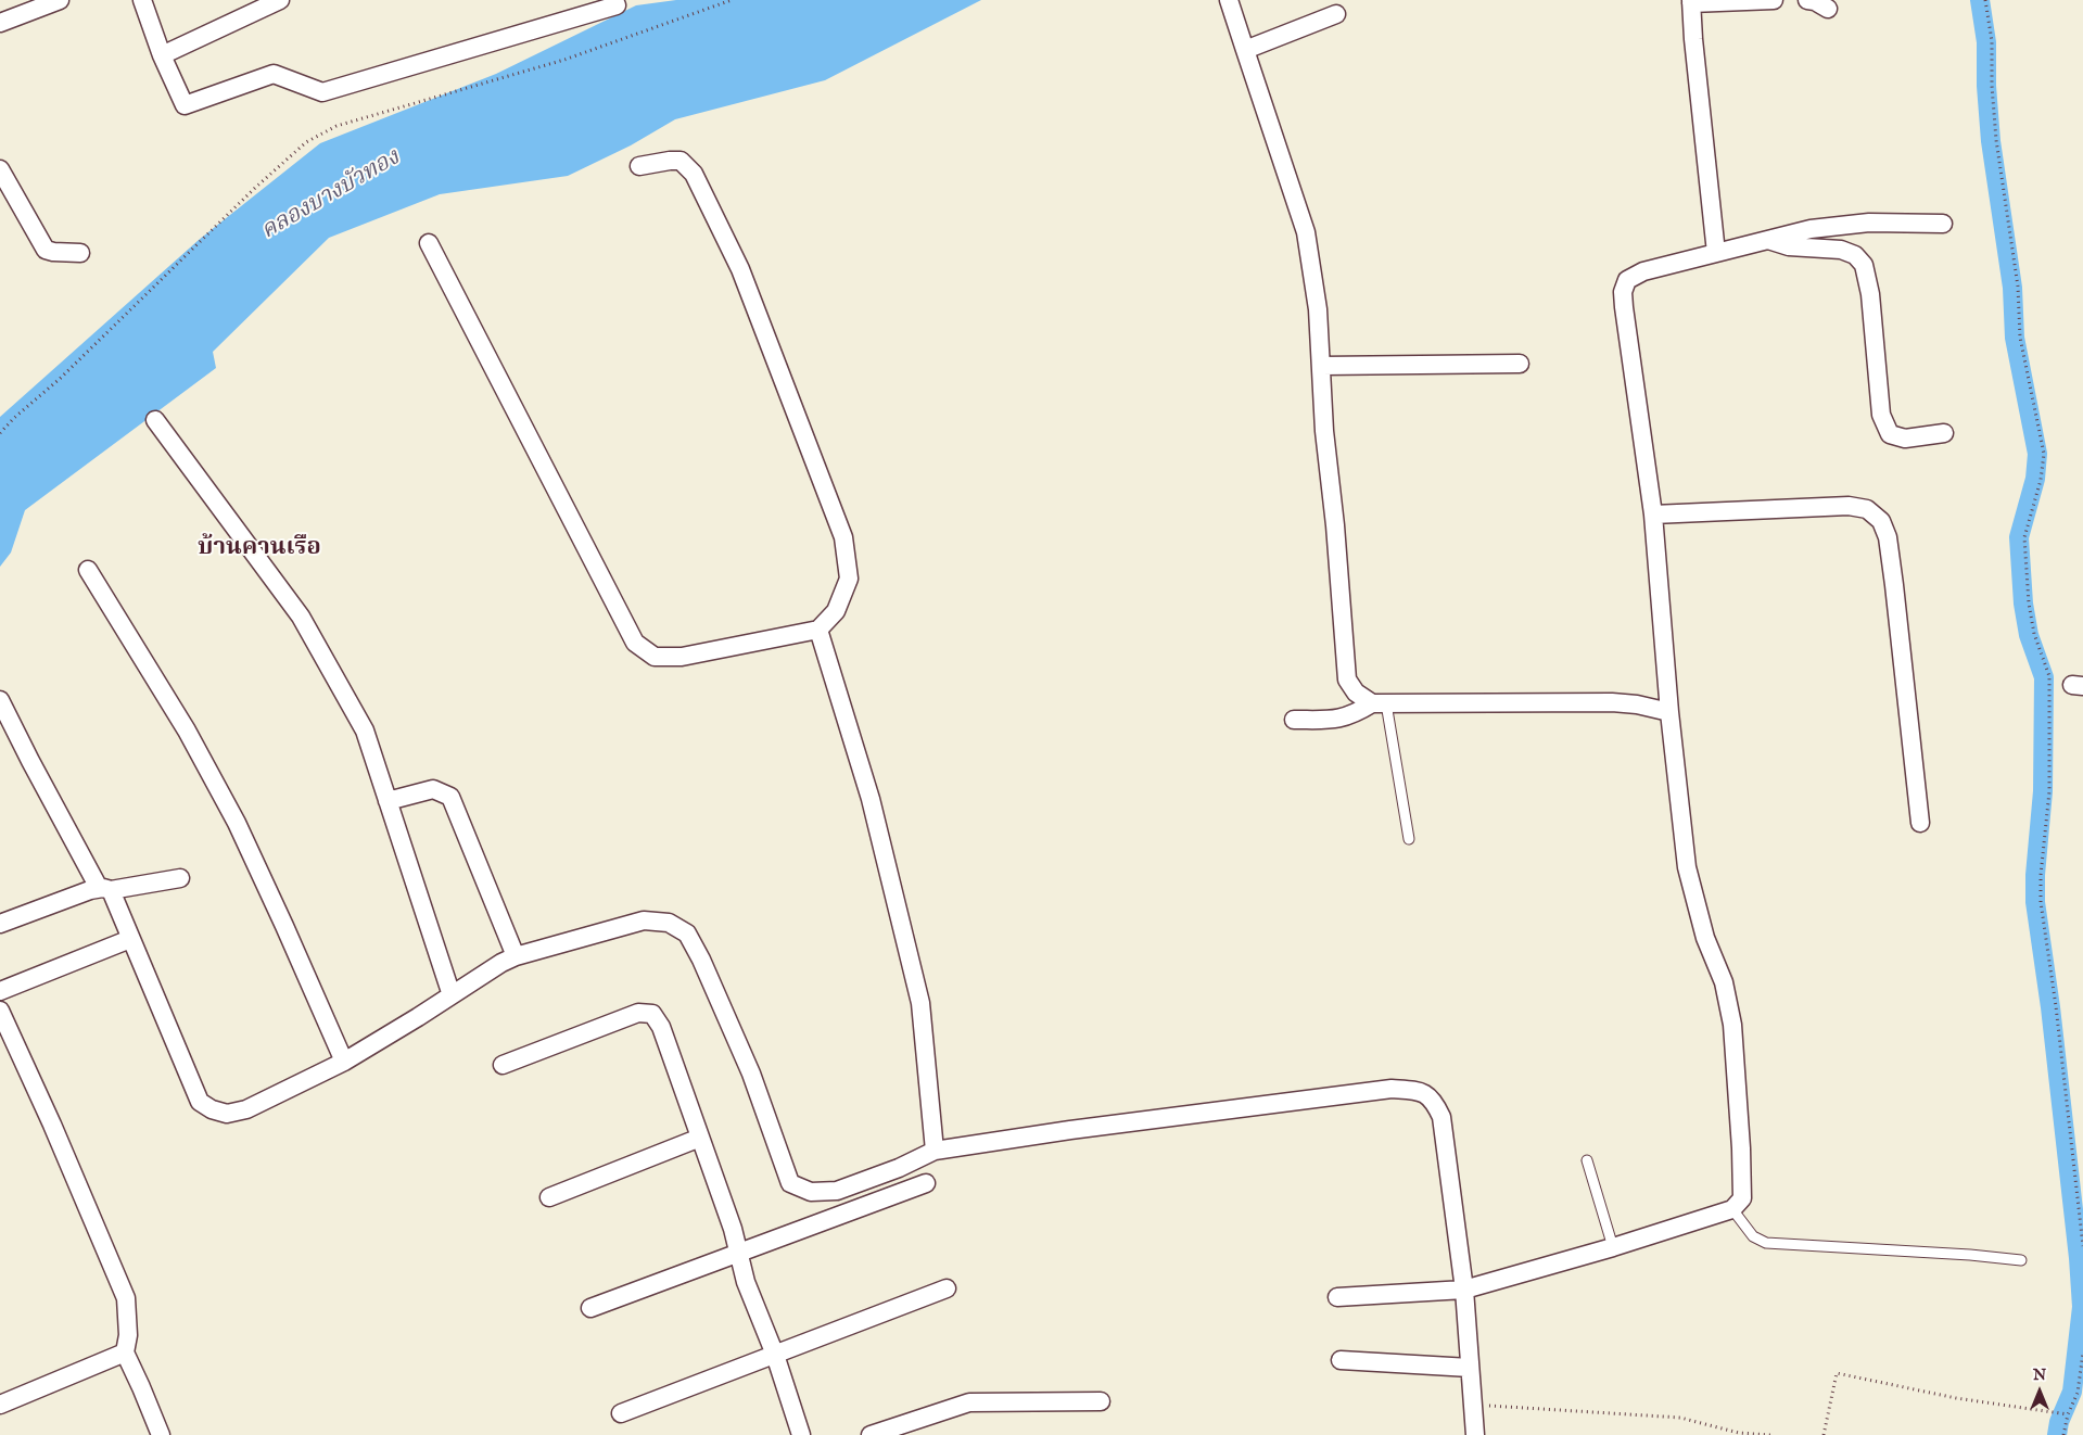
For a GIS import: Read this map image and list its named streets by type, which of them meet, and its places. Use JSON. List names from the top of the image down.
{
  "districts": ["บ้านคานเรือ"],
  "water": ["คลองบางบัวทอง"],
  "north": "top"
}
